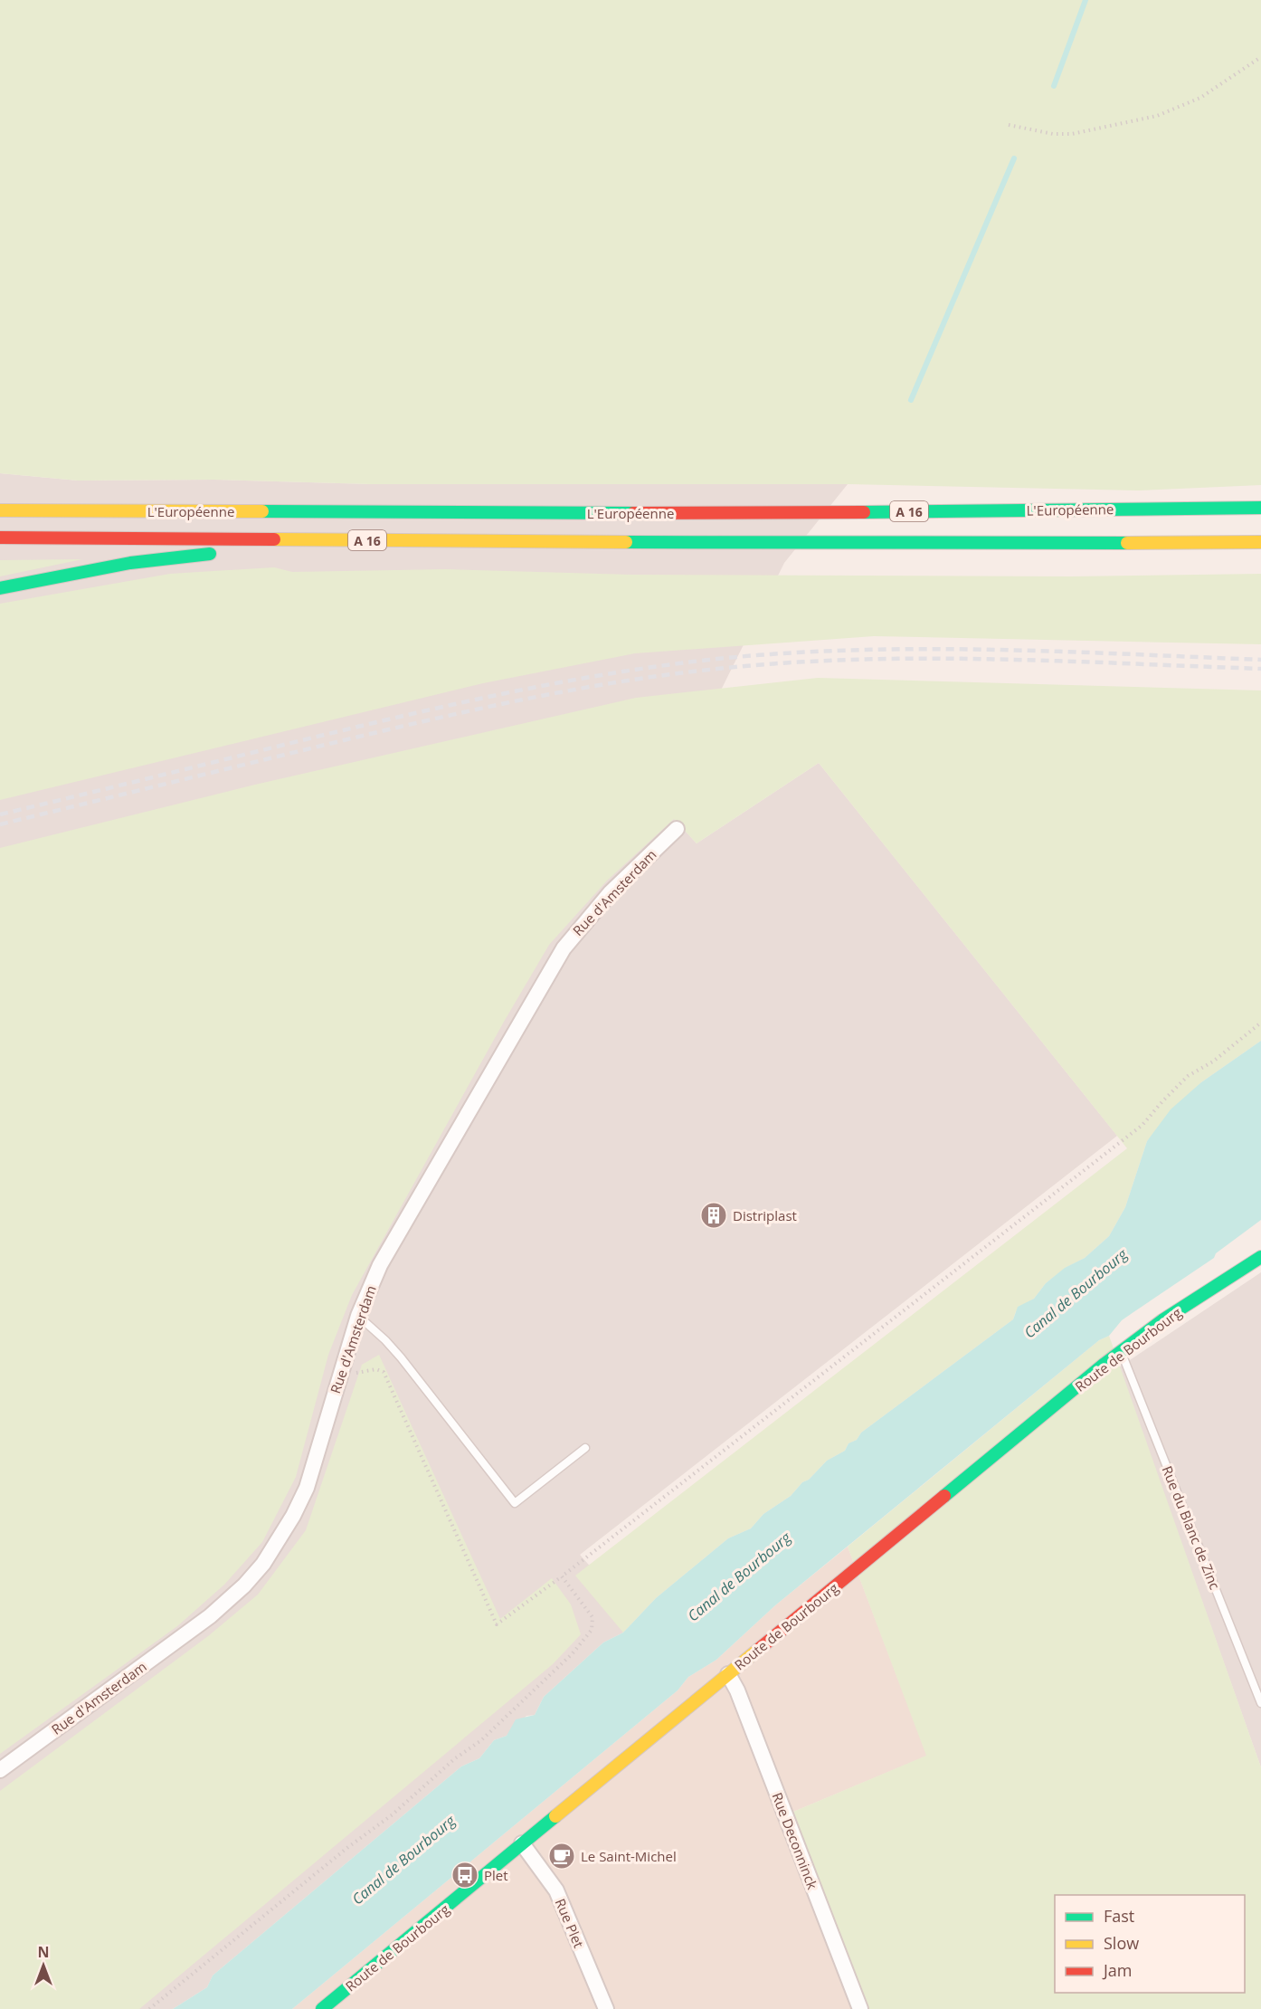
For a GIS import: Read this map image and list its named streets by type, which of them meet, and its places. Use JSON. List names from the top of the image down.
{
  "streets": {
    "main road": ["L'Européenne", "A 16", "Route de Bourbourg"],
    "street": ["Rue d'Amsterdam", "Rue Deconninck", "Rue Plet"],
    "lane": ["Rue du Blanc de Zinc"]
  },
  "crossings": [
    ["Route de Bourbourg", "Rue du Blanc de Zinc"],
    ["Route de Bourbourg", "Rue Deconninck"],
    ["Route de Bourbourg", "Rue Plet"]
  ],
  "water": ["Canal de Bourbourg"],
  "places": {
    "building": ["Distriplast"],
    "cafe": ["Le Saint-Michel"],
    "bus stop": ["Plet"]
  },
  "legend": ["Fast", "Slow", "Jam"],
  "north": "top"
}
